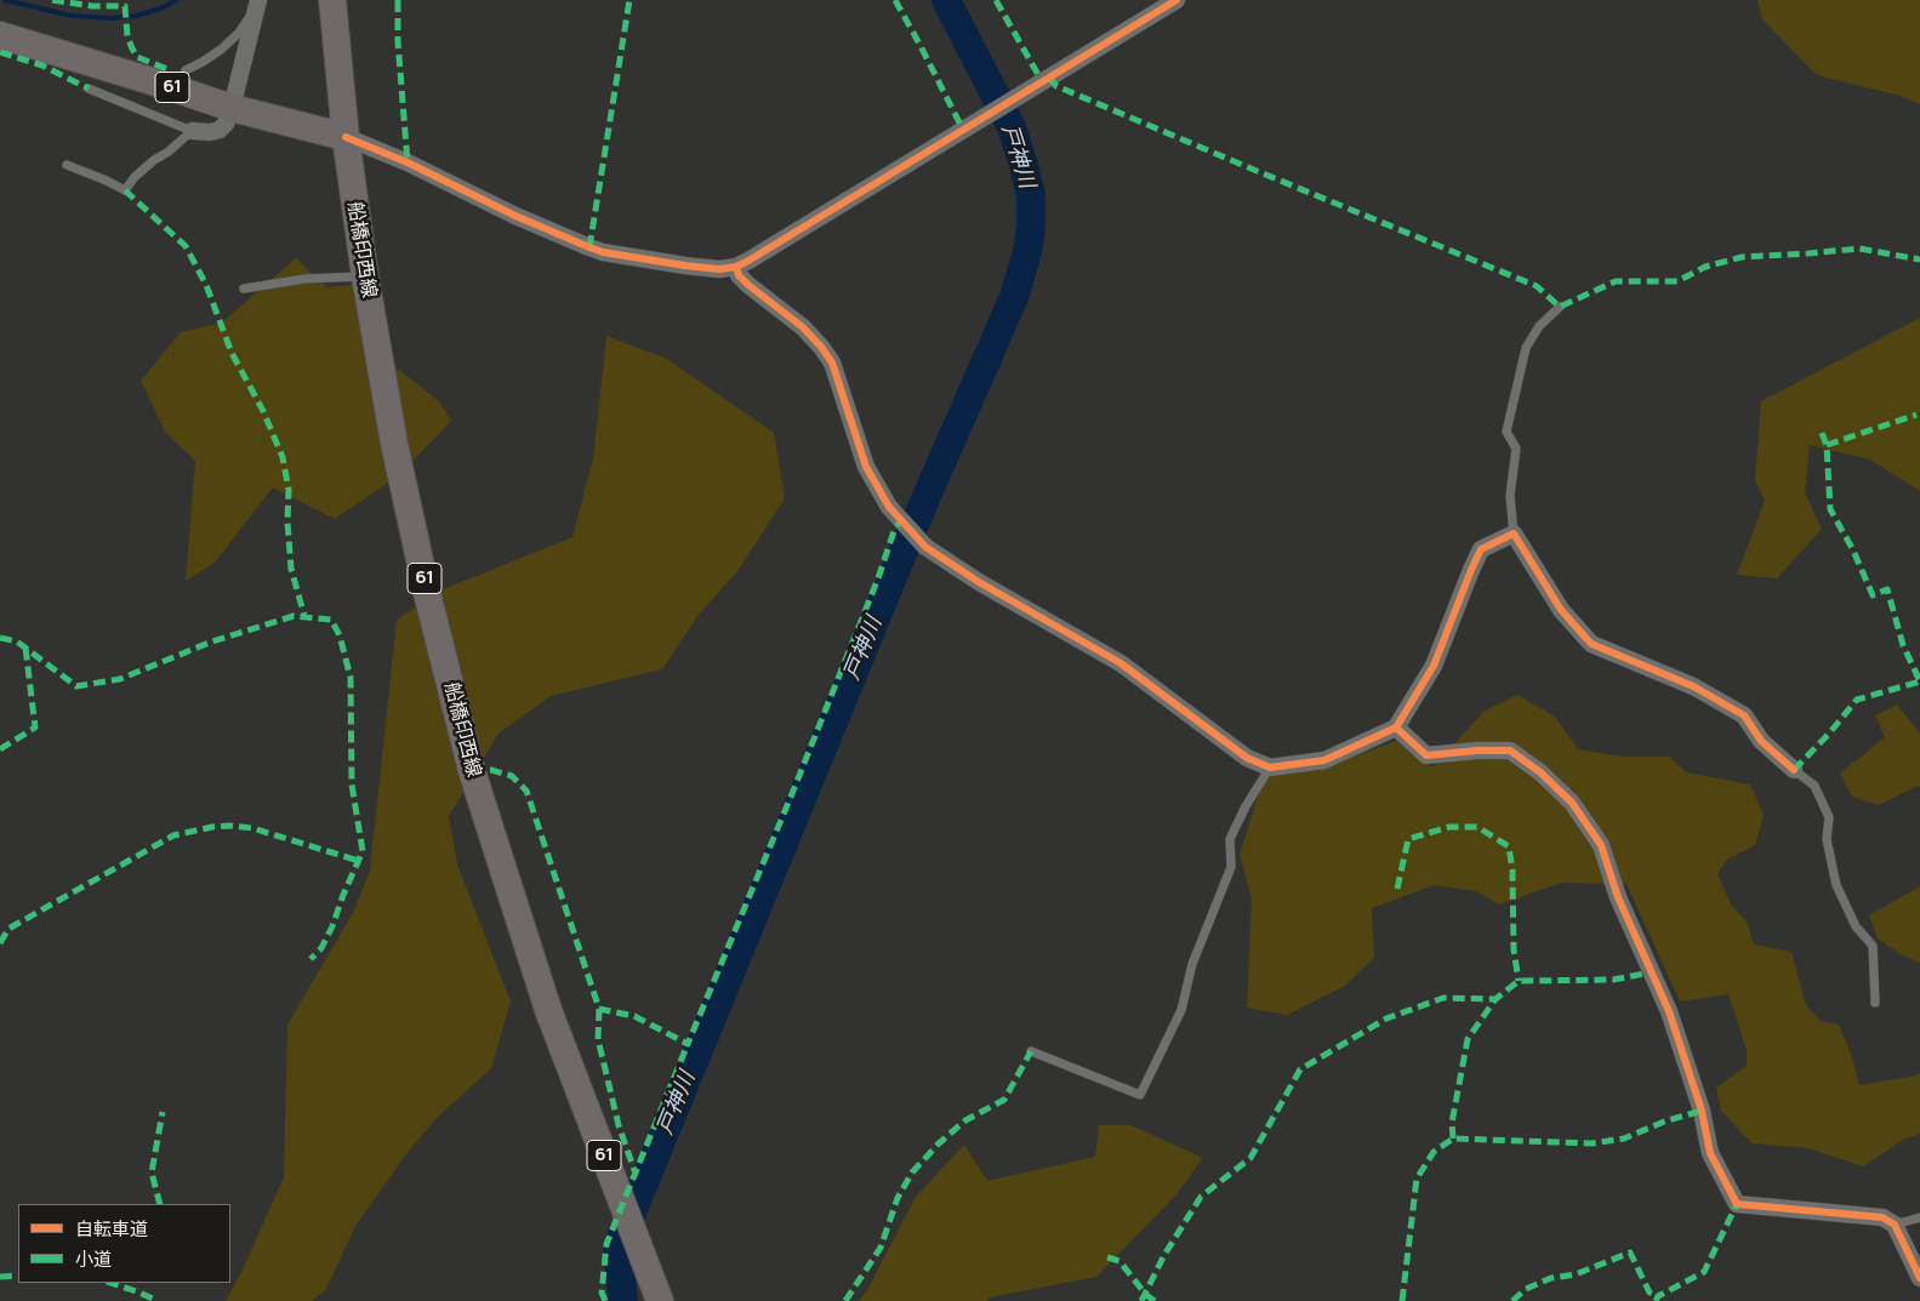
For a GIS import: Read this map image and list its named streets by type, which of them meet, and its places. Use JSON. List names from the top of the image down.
{
  "streets": {
    "main road": ["61", "船橋印西線"]
  },
  "crossings": [
    ["61", "船橋印西線"]
  ],
  "water": ["戸神川"],
  "legend": ["自転車道", "小道"]
}
